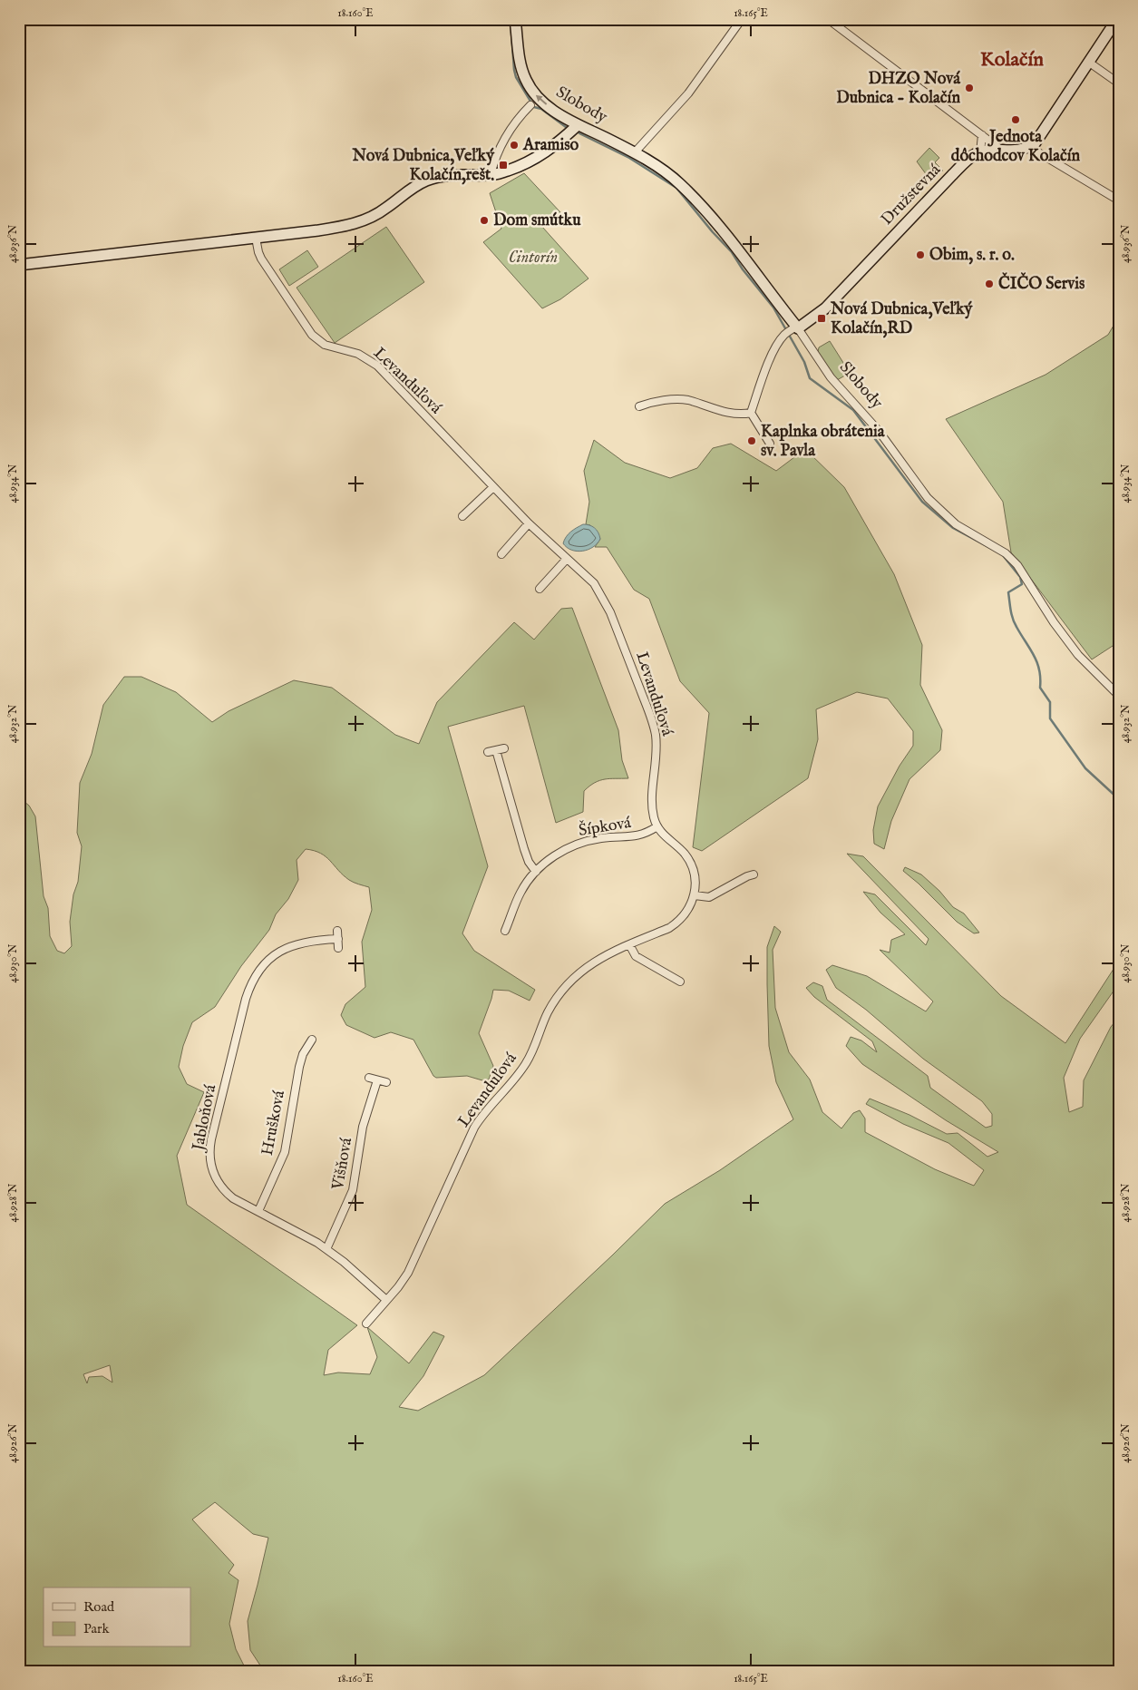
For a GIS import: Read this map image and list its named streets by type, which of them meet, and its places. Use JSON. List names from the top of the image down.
{
  "streets": {
    "street": [
      "Slobody",
      "Družstevná",
      "Levanduľová",
      "Šípková",
      "Jabloňová",
      "Hrušková",
      "Višňová"
    ]
  },
  "crossings": [
    ["Slobody", "Družstevná"],
    ["Levanduľová", "Šípková"],
    ["Levanduľová", "Jabloňová"],
    ["Jabloňová", "Hrušková"],
    ["Jabloňová", "Višňová"]
  ],
  "districts": ["Kolačín"],
  "parks": ["Cintorín"],
  "places": {
    "other": [
      "DHZO Nová Dubnica - Kolačín",
      "Jednota dôchodcov Kolačín",
      "Aramiso",
      "Dom smútku",
      "Obim, s. r. o.",
      "ČIČO Servis",
      "Kaplnka obrátenia sv. Pavla"
    ],
    "transit": ["Nová Dubnica,Veľký Kolačín,rešt.", "Nová Dubnica,Veľký Kolačín,RD"]
  },
  "legend": ["Road", "Park"],
  "coordinates": [
    "18.160°E",
    "18.165°E",
    "48.936°N",
    "48.934°N",
    "48.932°N",
    "48.930°N",
    "48.928°N",
    "48.926°N"
  ]
}
